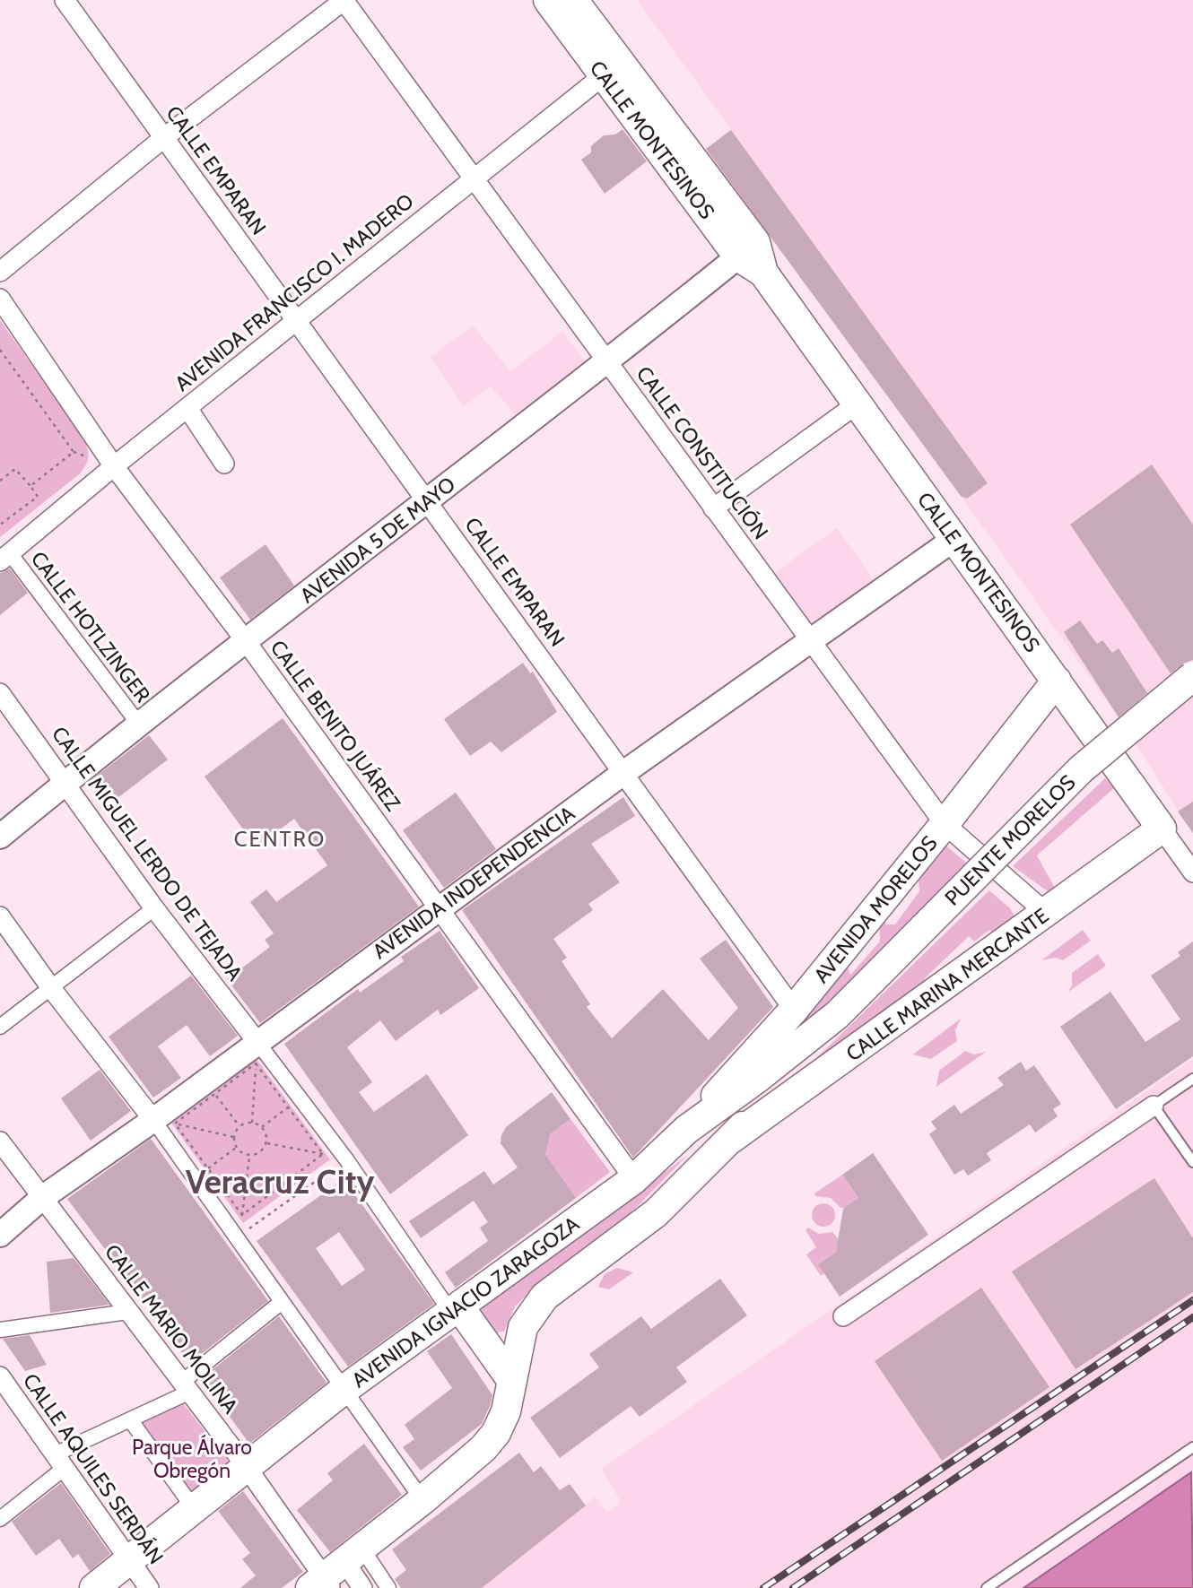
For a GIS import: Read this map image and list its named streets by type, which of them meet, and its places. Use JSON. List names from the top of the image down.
{
  "streets": {
    "main road": [
      "CALLE MONTESINOS",
      "PUENTE MORELOS",
      "AVENIDA MORELOS",
      "CALLE MARINA MERCANTE",
      "AVENIDA IGNACIO ZARAGOZA"
    ],
    "street": [
      "CALLE EMPARAN",
      "AVENIDA FRANCISCO I. MADERO",
      "CALLE CONSTITUCIÓN",
      "AVENIDA 5 DE MAYO",
      "CALLE HOTLZINGER",
      "CALLE BENITO JUÁREZ",
      "CALLE MIGUEL LERDO DE TEJADA",
      "AVENIDA INDEPENDENCIA",
      "CALLE MARIO MOLINA",
      "CALLE AQUILES SERDÁN"
    ]
  },
  "crossings": [
    ["CALLE MONTESINOS", "AVENIDA FRANCISCO I. MADERO"],
    ["CALLE MONTESINOS", "AVENIDA 5 DE MAYO"],
    ["CALLE MONTESINOS", "AVENIDA INDEPENDENCIA"],
    ["CALLE MONTESINOS", "AVENIDA MORELOS"],
    ["CALLE MONTESINOS", "CALLE MARINA MERCANTE"],
    ["CALLE EMPARAN", "AVENIDA FRANCISCO I. MADERO"],
    ["CALLE EMPARAN", "AVENIDA 5 DE MAYO"],
    ["CALLE EMPARAN", "AVENIDA INDEPENDENCIA"],
    ["CALLE EMPARAN", "AVENIDA MORELOS"],
    ["AVENIDA FRANCISCO I. MADERO", "CALLE CONSTITUCIÓN"],
    ["AVENIDA FRANCISCO I. MADERO", "CALLE HOTLZINGER"],
    ["AVENIDA FRANCISCO I. MADERO", "CALLE BENITO JUÁREZ"],
    ["CALLE CONSTITUCIÓN", "AVENIDA 5 DE MAYO"],
    ["CALLE CONSTITUCIÓN", "AVENIDA INDEPENDENCIA"],
    ["CALLE CONSTITUCIÓN", "AVENIDA MORELOS"],
    ["CALLE CONSTITUCIÓN", "CALLE MARINA MERCANTE"],
    ["AVENIDA 5 DE MAYO", "CALLE HOTLZINGER"],
    ["AVENIDA 5 DE MAYO", "CALLE BENITO JUÁREZ"],
    ["AVENIDA 5 DE MAYO", "CALLE MIGUEL LERDO DE TEJADA"],
    ["CALLE BENITO JUÁREZ", "AVENIDA INDEPENDENCIA"],
    ["CALLE BENITO JUÁREZ", "AVENIDA IGNACIO ZARAGOZA"],
    ["PUENTE MORELOS", "CALLE MARINA MERCANTE"],
    ["PUENTE MORELOS", "AVENIDA IGNACIO ZARAGOZA"],
    ["CALLE MIGUEL LERDO DE TEJADA", "AVENIDA INDEPENDENCIA"],
    ["AVENIDA INDEPENDENCIA", "CALLE MARIO MOLINA"],
    ["AVENIDA MORELOS", "AVENIDA IGNACIO ZARAGOZA"],
    ["CALLE MARINA MERCANTE", "AVENIDA IGNACIO ZARAGOZA"],
    ["CALLE MARINA MERCANTE", "CALLE MARIO MOLINA"],
    ["AVENIDA IGNACIO ZARAGOZA", "CALLE MARIO MOLINA"],
    ["AVENIDA IGNACIO ZARAGOZA", "CALLE AQUILES SERDÁN"]
  ],
  "districts": ["CENTRO", "Veracruz City"],
  "parks": ["Parque Álvaro Obregón"]
}
